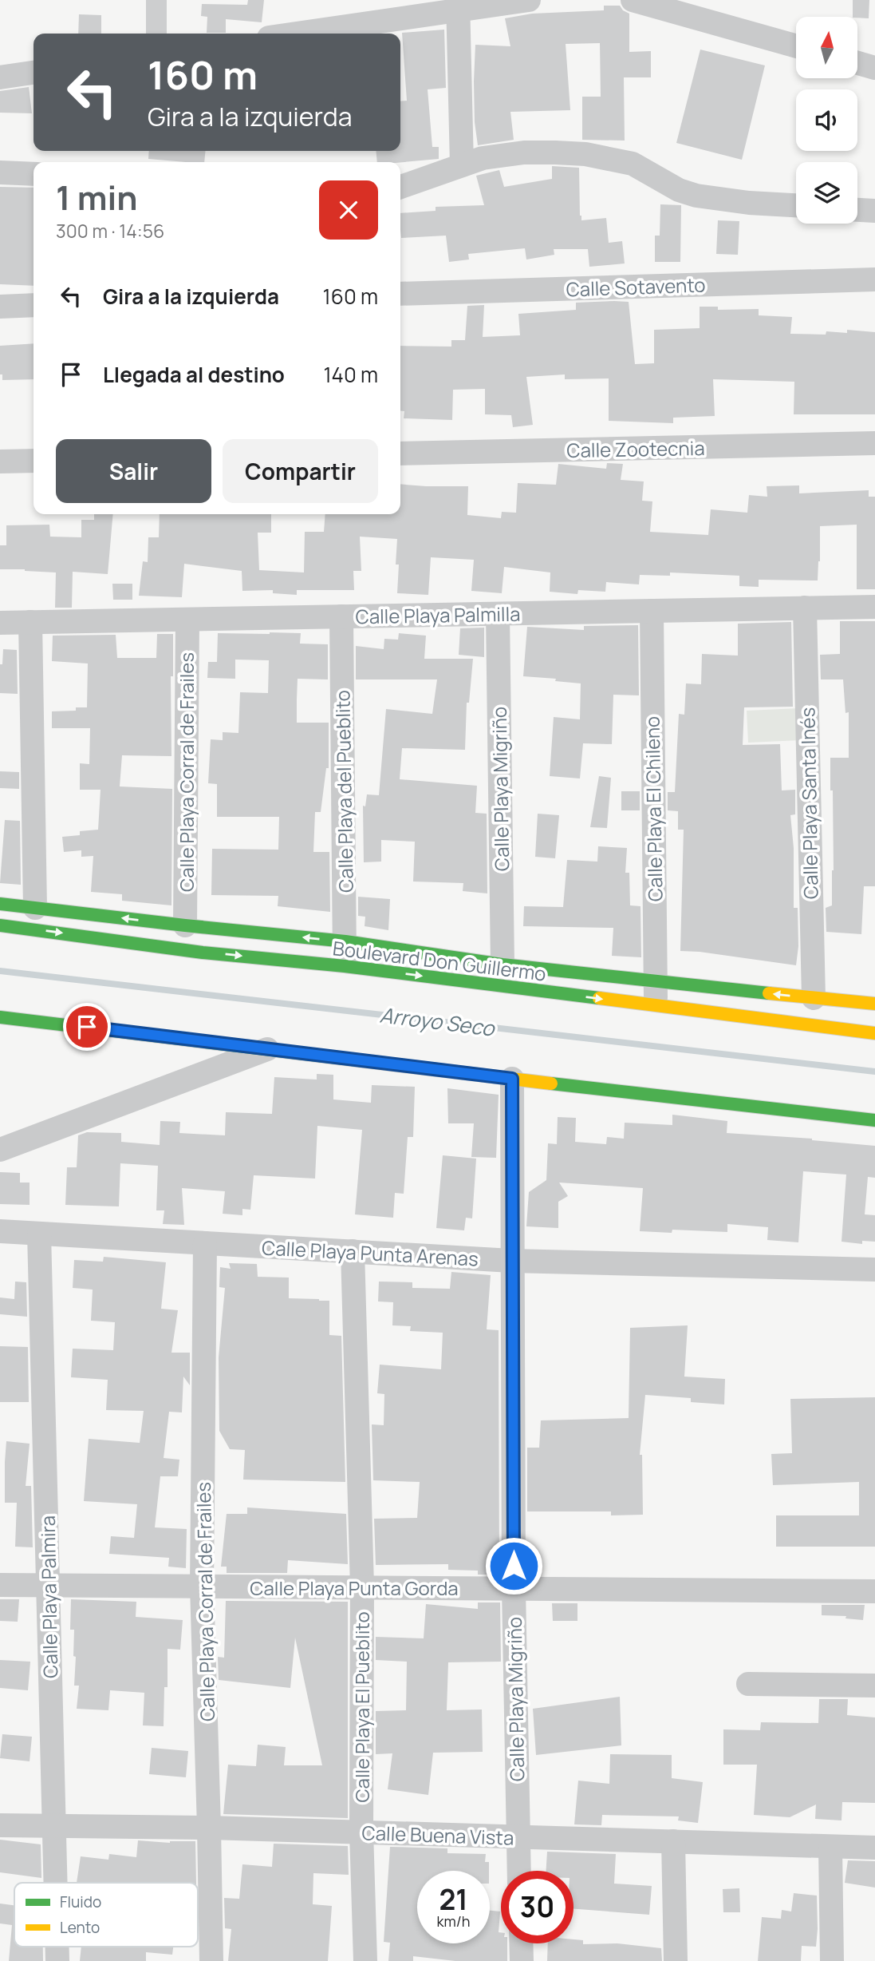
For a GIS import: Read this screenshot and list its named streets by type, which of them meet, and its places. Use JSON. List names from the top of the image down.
{
  "streets": {
    "main road": ["Boulevard Don Guillermo"],
    "street": [
      "Calle Sotavento",
      "Calle Zootecnia",
      "Calle Playa Palmilla",
      "Calle Playa Corral de Frailes",
      "Calle Playa Migriño",
      "Calle Playa del Pueblito",
      "Calle Playa Santa Inés",
      "Calle Playa El Chileno",
      "Calle Playa Punta Arenas",
      "Calle Playa Punta Gorda",
      "Calle Playa Palmira",
      "Calle Playa El Pueblito",
      "Calle Buena Vista"
    ]
  },
  "crossings": [
    ["Calle Playa Palmilla", "Calle Playa Corral de Frailes"],
    ["Calle Playa Palmilla", "Calle Playa Migriño"],
    ["Calle Playa Palmilla", "Calle Playa del Pueblito"],
    ["Calle Playa Palmilla", "Calle Playa Santa Inés"],
    ["Calle Playa Palmilla", "Calle Playa El Chileno"],
    ["Calle Playa Corral de Frailes", "Boulevard Don Guillermo"],
    ["Calle Playa Corral de Frailes", "Calle Playa Punta Arenas"],
    ["Calle Playa Corral de Frailes", "Calle Playa Punta Gorda"],
    ["Calle Playa Corral de Frailes", "Calle Buena Vista"],
    ["Calle Playa Migriño", "Boulevard Don Guillermo"],
    ["Calle Playa Migriño", "Calle Playa Punta Arenas"],
    ["Calle Playa Migriño", "Calle Playa Punta Gorda"],
    ["Calle Playa Migriño", "Calle Buena Vista"],
    ["Calle Playa del Pueblito", "Boulevard Don Guillermo"],
    ["Calle Playa Santa Inés", "Boulevard Don Guillermo"],
    ["Calle Playa El Chileno", "Boulevard Don Guillermo"],
    ["Calle Playa Punta Arenas", "Calle Playa Palmira"],
    ["Calle Playa Punta Arenas", "Calle Playa El Pueblito"],
    ["Calle Playa Punta Gorda", "Calle Playa Palmira"],
    ["Calle Playa Punta Gorda", "Calle Playa El Pueblito"],
    ["Calle Playa Palmira", "Calle Buena Vista"],
    ["Calle Playa El Pueblito", "Calle Buena Vista"]
  ],
  "water": ["Arroyo Seco"],
  "legend": ["Fluido", "Lento"],
  "north": "top",
  "page": {
    "turn": ["160 m", "Gira a la izquierda"],
    "heading": ["1 min", "300 m · 14:56"],
    "list": [
      {
        "name": "Gira a la izquierda",
        "value": "160 m"
      },
      {
        "name": "Llegada al destino",
        "value": "140 m"
      }
    ],
    "buttons": ["Salir", "Compartir"],
    "speed": "21 km/h",
    "limit": "30"
  }
}
